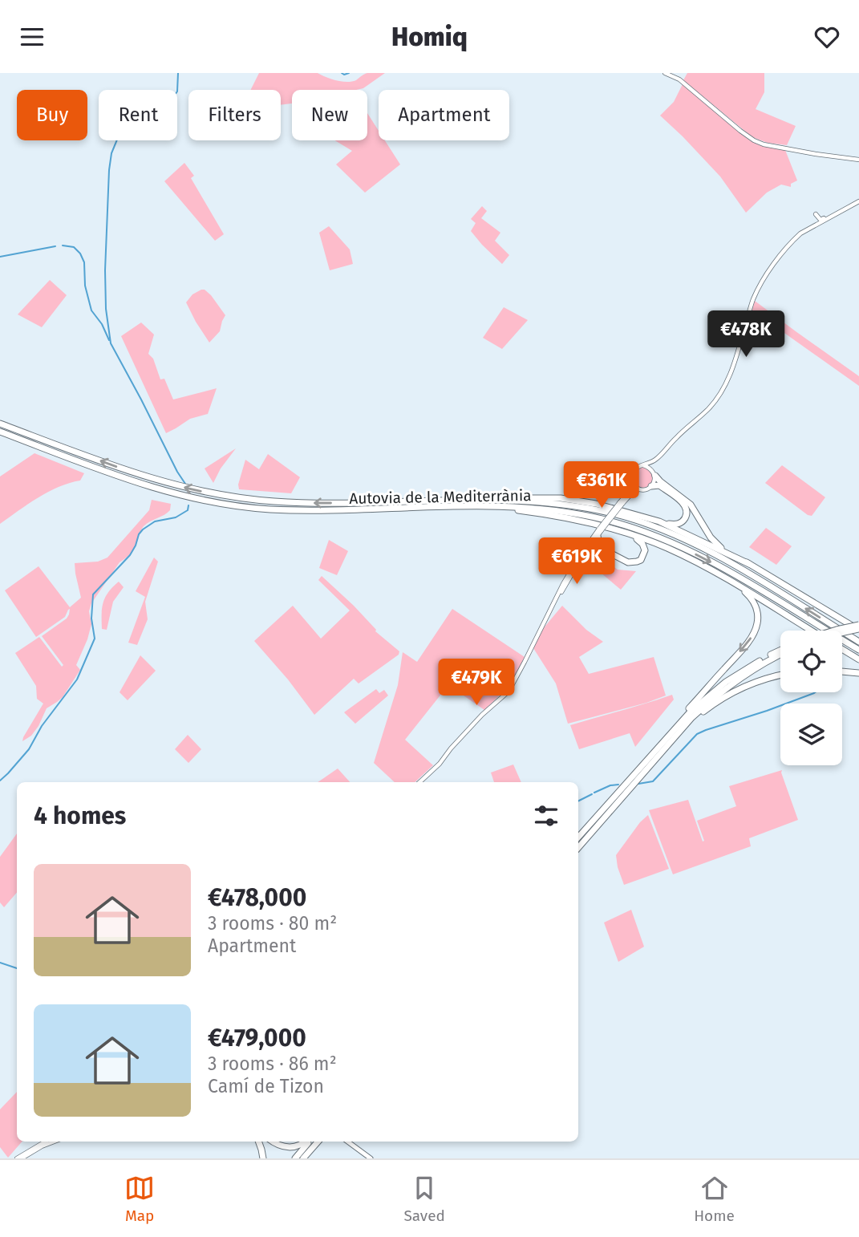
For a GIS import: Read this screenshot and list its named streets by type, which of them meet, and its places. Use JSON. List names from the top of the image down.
{
  "streets": {
    "highway": ["Autovia de la Mediterrània"]
  },
  "page": {
    "header": "Homiq",
    "chip": [
      "Buy",
      "Rent",
      "Filters",
      "New",
      "Apartment"
    ],
    "price": [
      "€478K",
      "€361K",
      "€619K",
      "€479K"
    ],
    "heading": "4 homes",
    "list": [
      {
        "name": "€478,000",
        "note": "3 rooms · 80 m² · Apartment"
      },
      {
        "name": "€479,000",
        "note": "3 rooms · 86 m² · Camí de Tizon"
      }
    ],
    "tabs": ["Map", "Saved", "Home"]
  }
}
